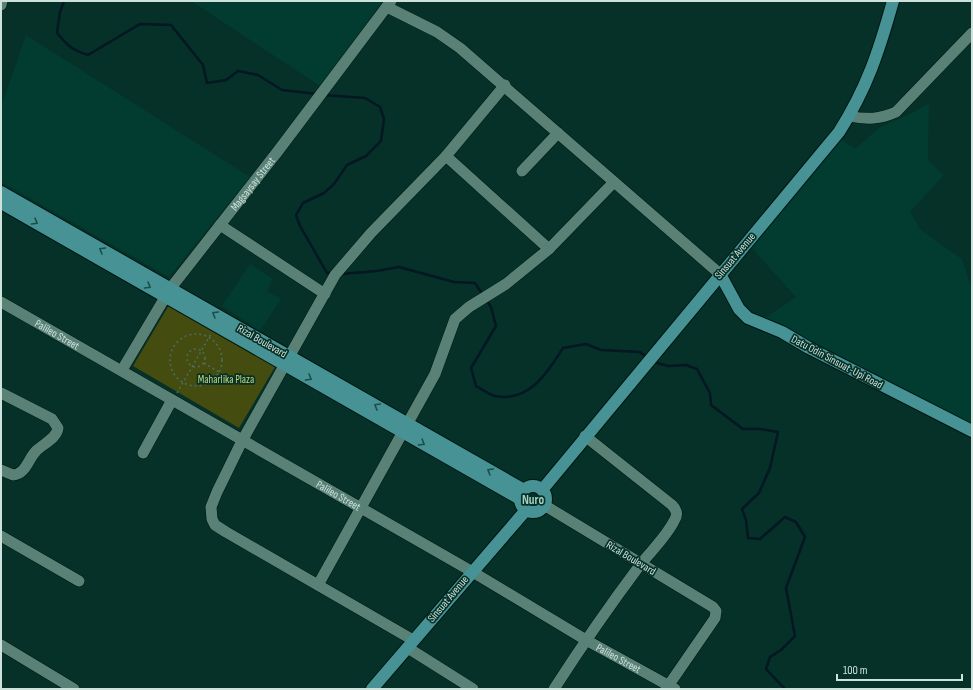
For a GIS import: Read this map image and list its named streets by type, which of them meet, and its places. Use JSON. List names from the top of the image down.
{
  "streets": {
    "main road": ["Sinsuat Avenue", "Rizal Boulevard", "Datu Odin Sinsuat-Upi Road"],
    "street": ["Magsaysay Street", "Palileo Street"]
  },
  "crossings": [
    ["Magsaysay Street", "Palileo Street"],
    ["Magsaysay Street", "Rizal Boulevard"],
    ["Sinsuat Avenue", "Palileo Street"],
    ["Sinsuat Avenue", "Rizal Boulevard"],
    ["Sinsuat Avenue", "Datu Odin Sinsuat-Upi Road"],
    ["Palileo Street", "Rizal Boulevard"]
  ],
  "districts": ["Nuro"],
  "parks": ["Maharlika Plaza"],
  "scale_bar": "100 m"
}
